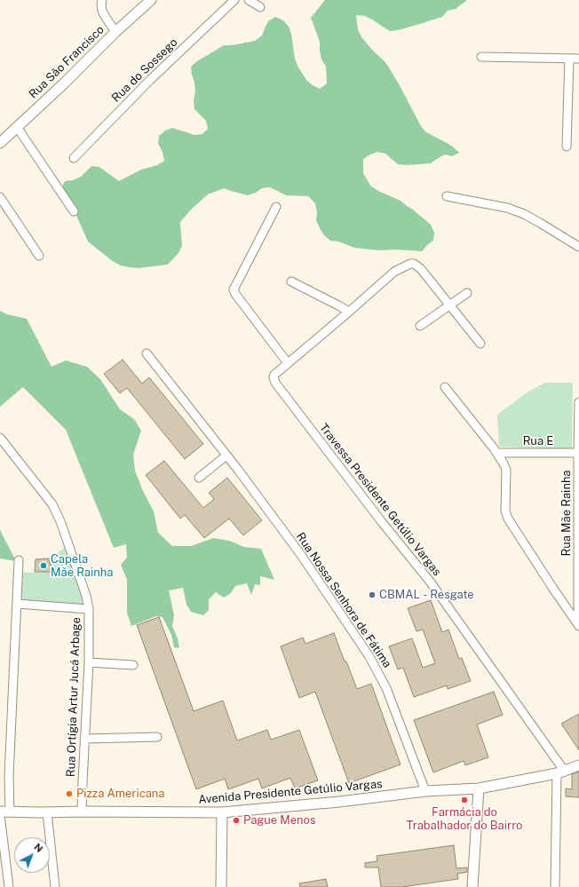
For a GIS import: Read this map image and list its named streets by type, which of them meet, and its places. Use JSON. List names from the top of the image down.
{
  "streets": {
    "street": [
      "Rua São Francisco",
      "Rua do Sossego",
      "Rua E",
      "Travessa Presidente Getúlio Vargas",
      "Rua Mãe Rainha",
      "Rua Nossa Senhora de Fátima",
      "Rua Ortígia Artur Jucá Arbage",
      "Avenida Presidente Getúlio Vargas"
    ]
  },
  "crossings": [
    ["Rua E", "Rua Mãe Rainha"],
    ["Travessa Presidente Getúlio Vargas", "Avenida Presidente Getúlio Vargas"],
    ["Rua Nossa Senhora de Fátima", "Avenida Presidente Getúlio Vargas"],
    ["Rua Ortígia Artur Jucá Arbage", "Avenida Presidente Getúlio Vargas"]
  ],
  "places": [
    "Capela Mãe Rainha",
    "CBMAL - Resgate",
    "Pizza Americana",
    "Farmácia do Trabalhador do Bairro",
    "Pague Menos"
  ],
  "north": "top right"
}
